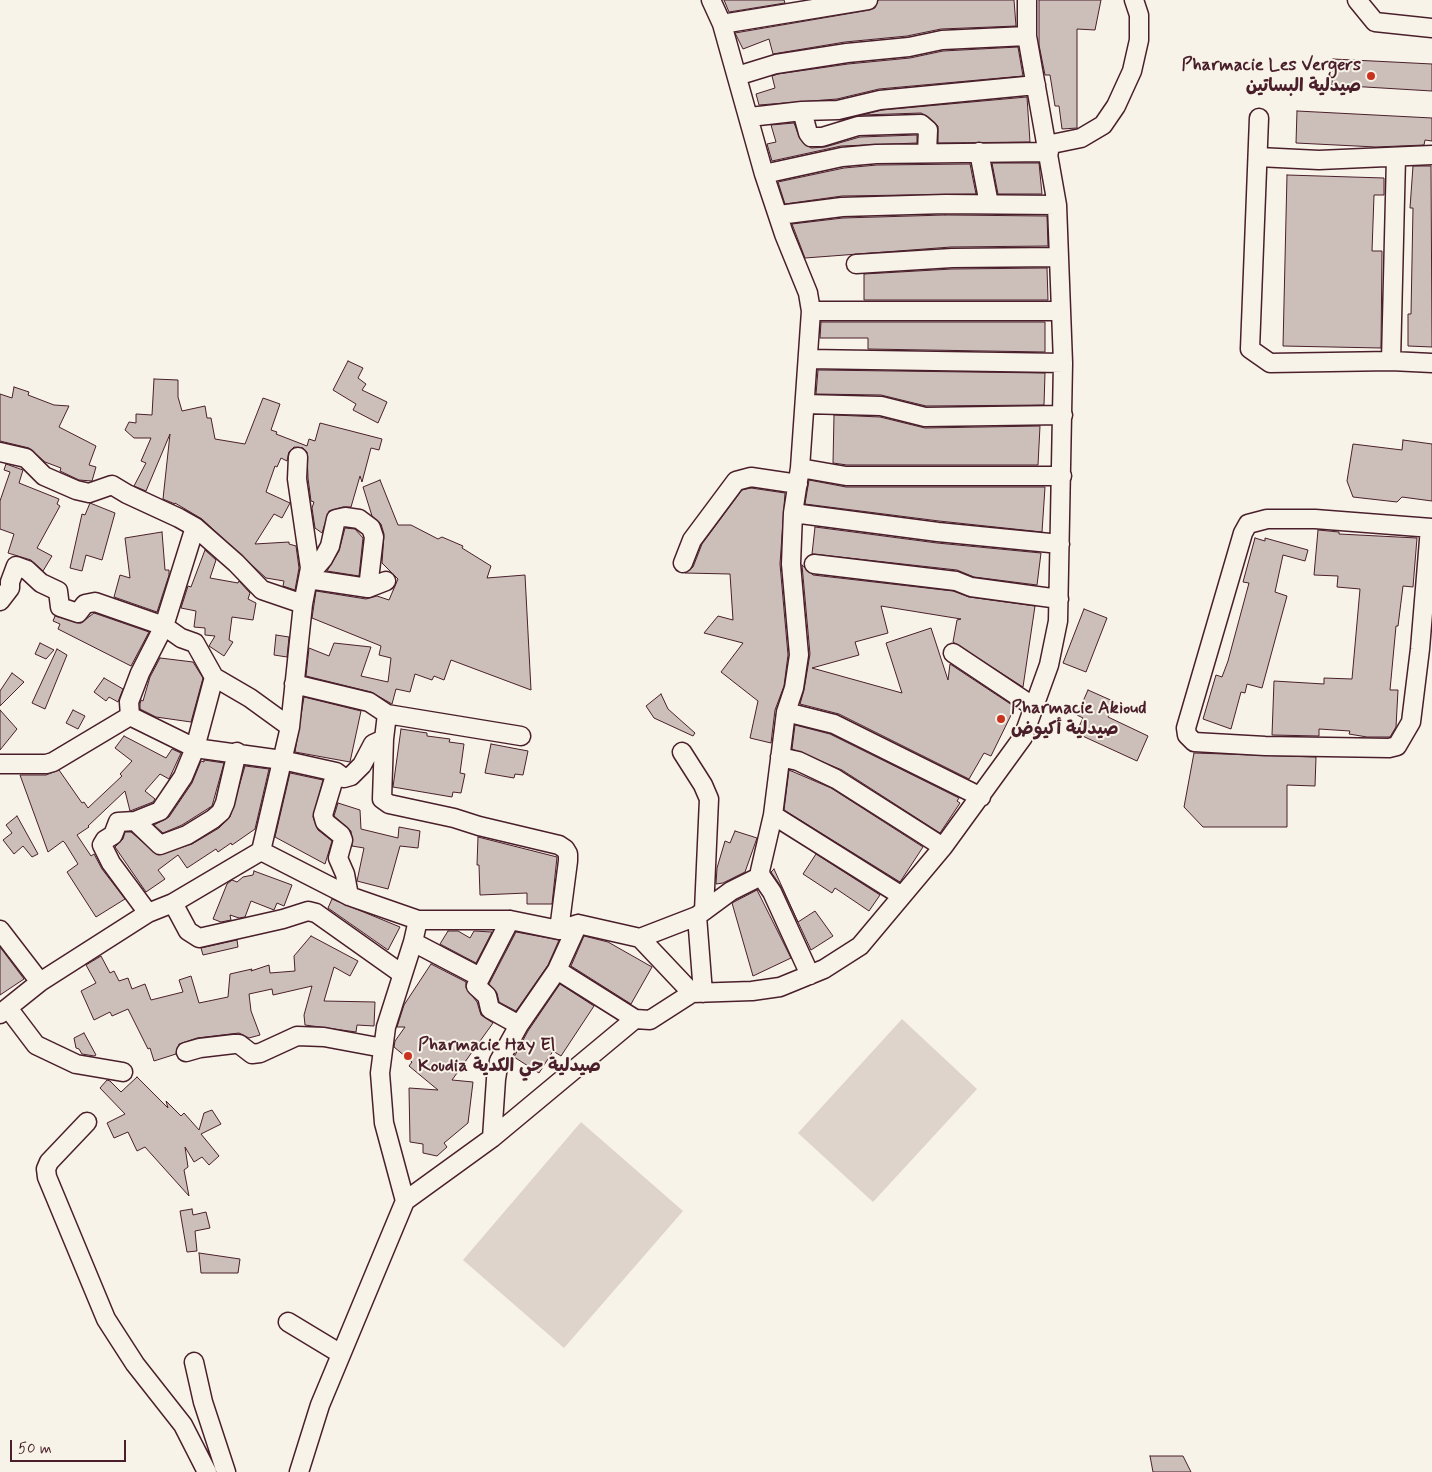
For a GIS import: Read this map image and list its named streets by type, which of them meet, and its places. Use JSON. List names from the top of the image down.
{
  "places": ["Pharmacie Les Vergers صيدلية البساتين", "Pharmacie Akioud صيدلية أكيوض", "Pharmacie Hay El Koudia صيدلية حي الكدية"],
  "scale_bar": "50 m"
}
